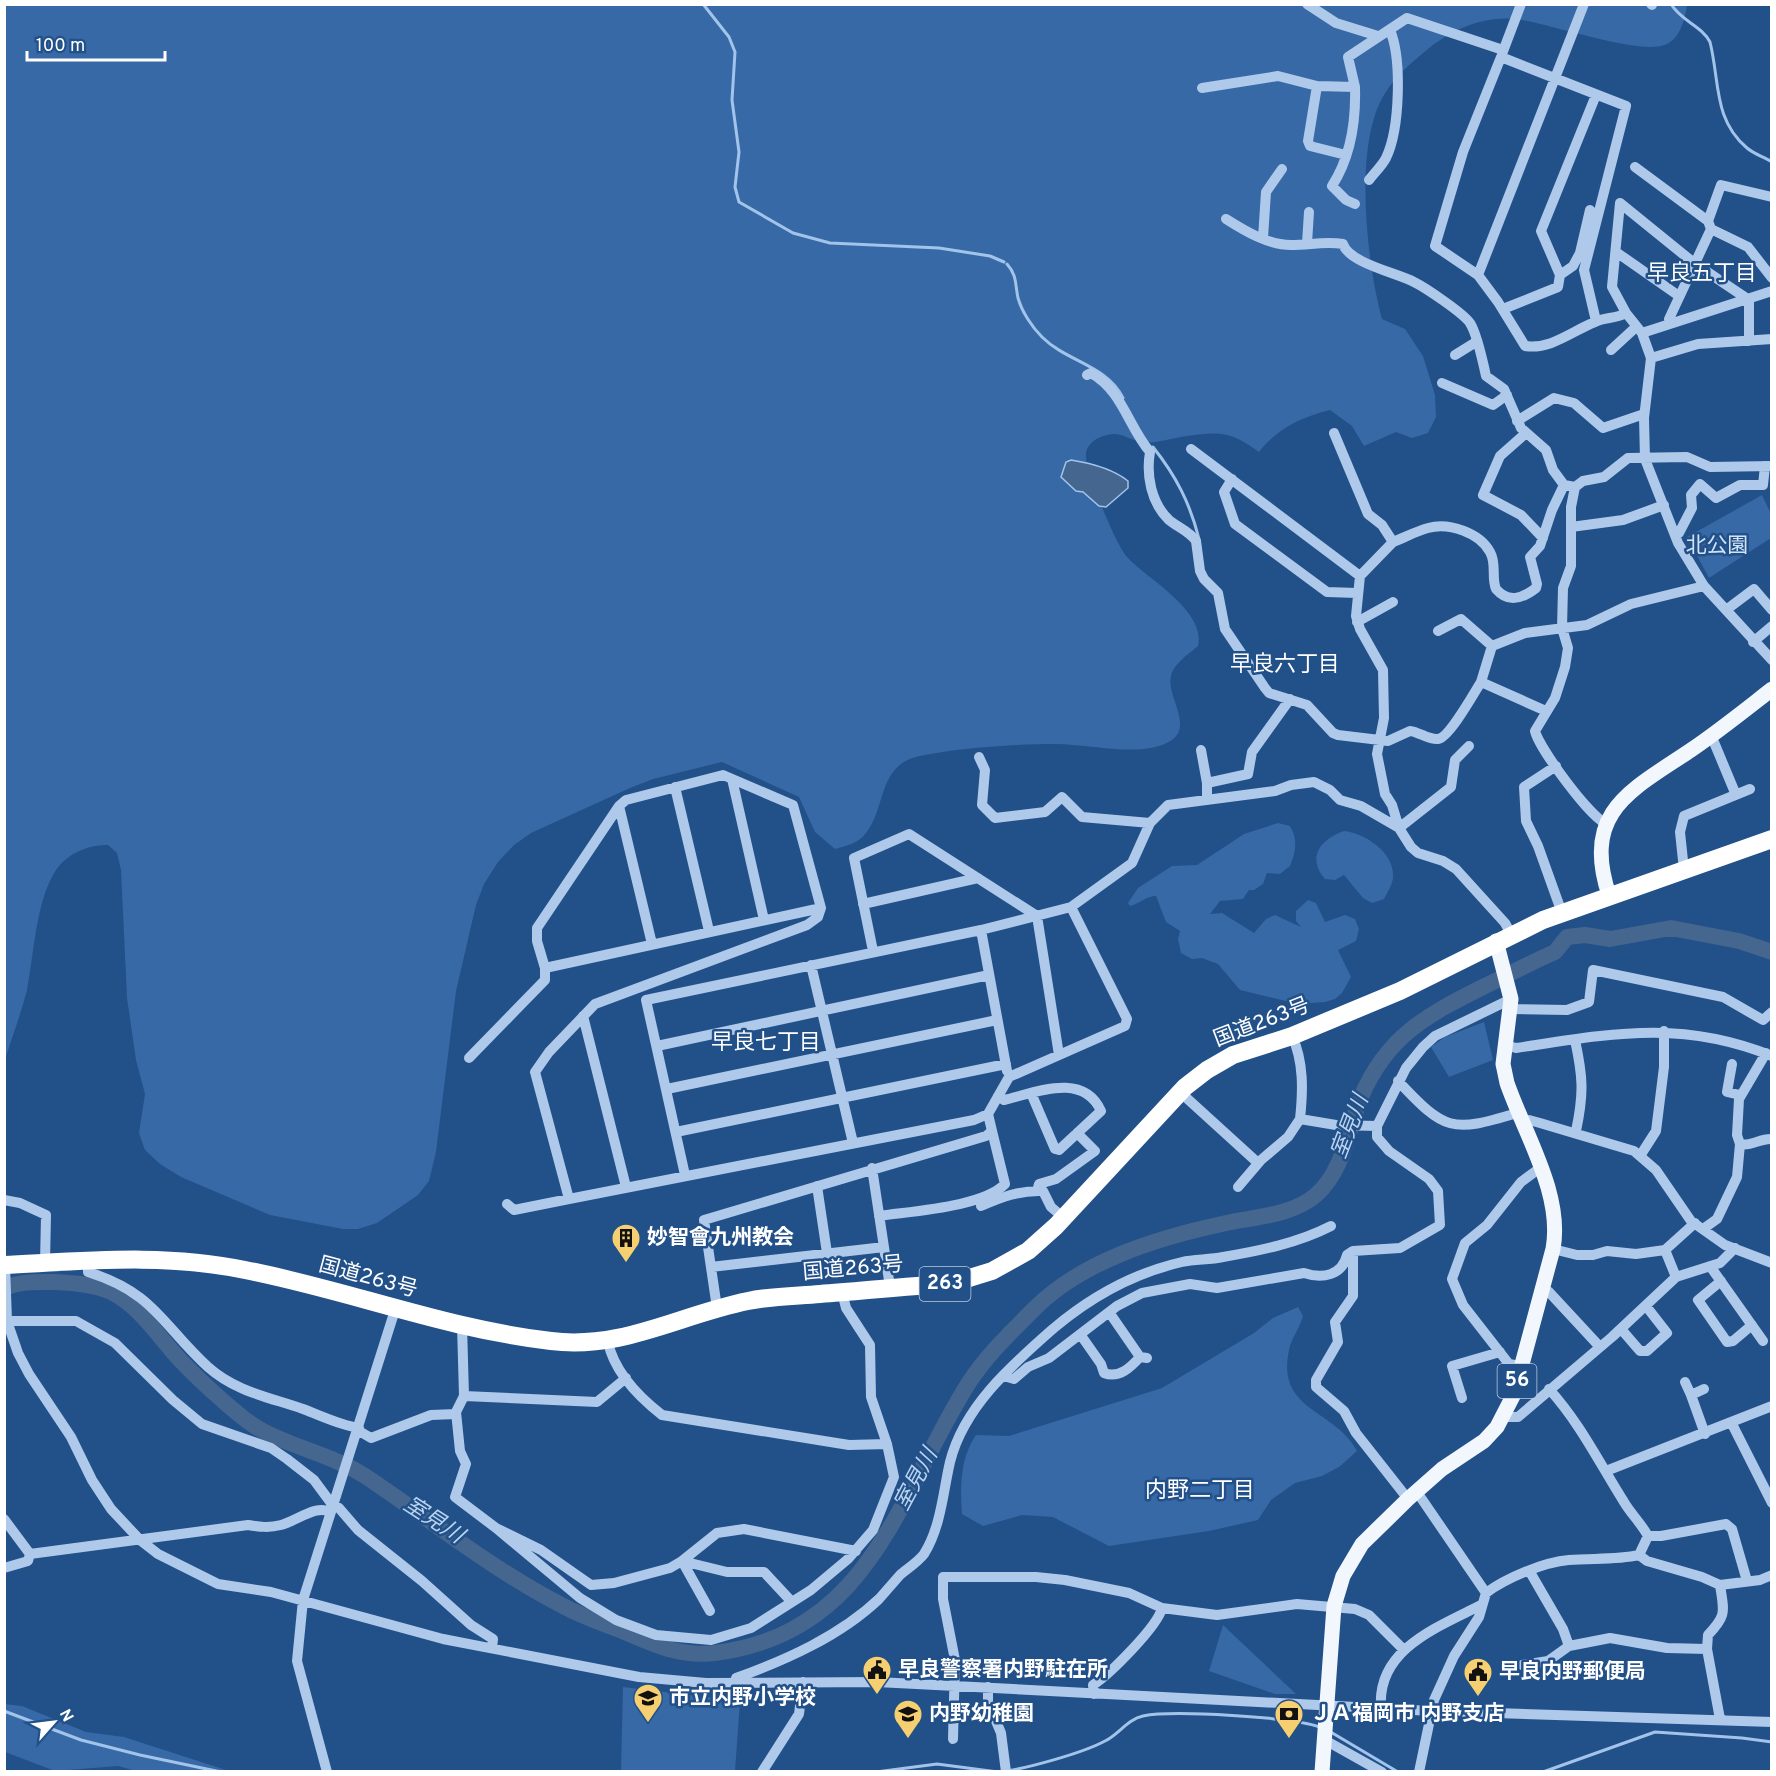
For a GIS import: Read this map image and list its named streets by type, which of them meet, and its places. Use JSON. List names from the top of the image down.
{
  "streets": {
    "highway": ["国道263号", "263"],
    "main road": ["56"]
  },
  "crossings": [
    ["国道263号", "56"]
  ],
  "districts": [
    "早良五丁目",
    "早良六丁目",
    "早良七丁目",
    "内野二丁目"
  ],
  "water": ["室見川"],
  "parks": ["北公園"],
  "places": {
    "building": ["妙智會九州教会"],
    "public building": ["早良警察署内野駐在所", "早良内野郵便局"],
    "school or university": ["市立内野小学校", "内野幼稚園"],
    "bank": ["ＪＡ福岡市 内野支店"]
  },
  "scale_bar": "100 m",
  "north": "top right"
}
